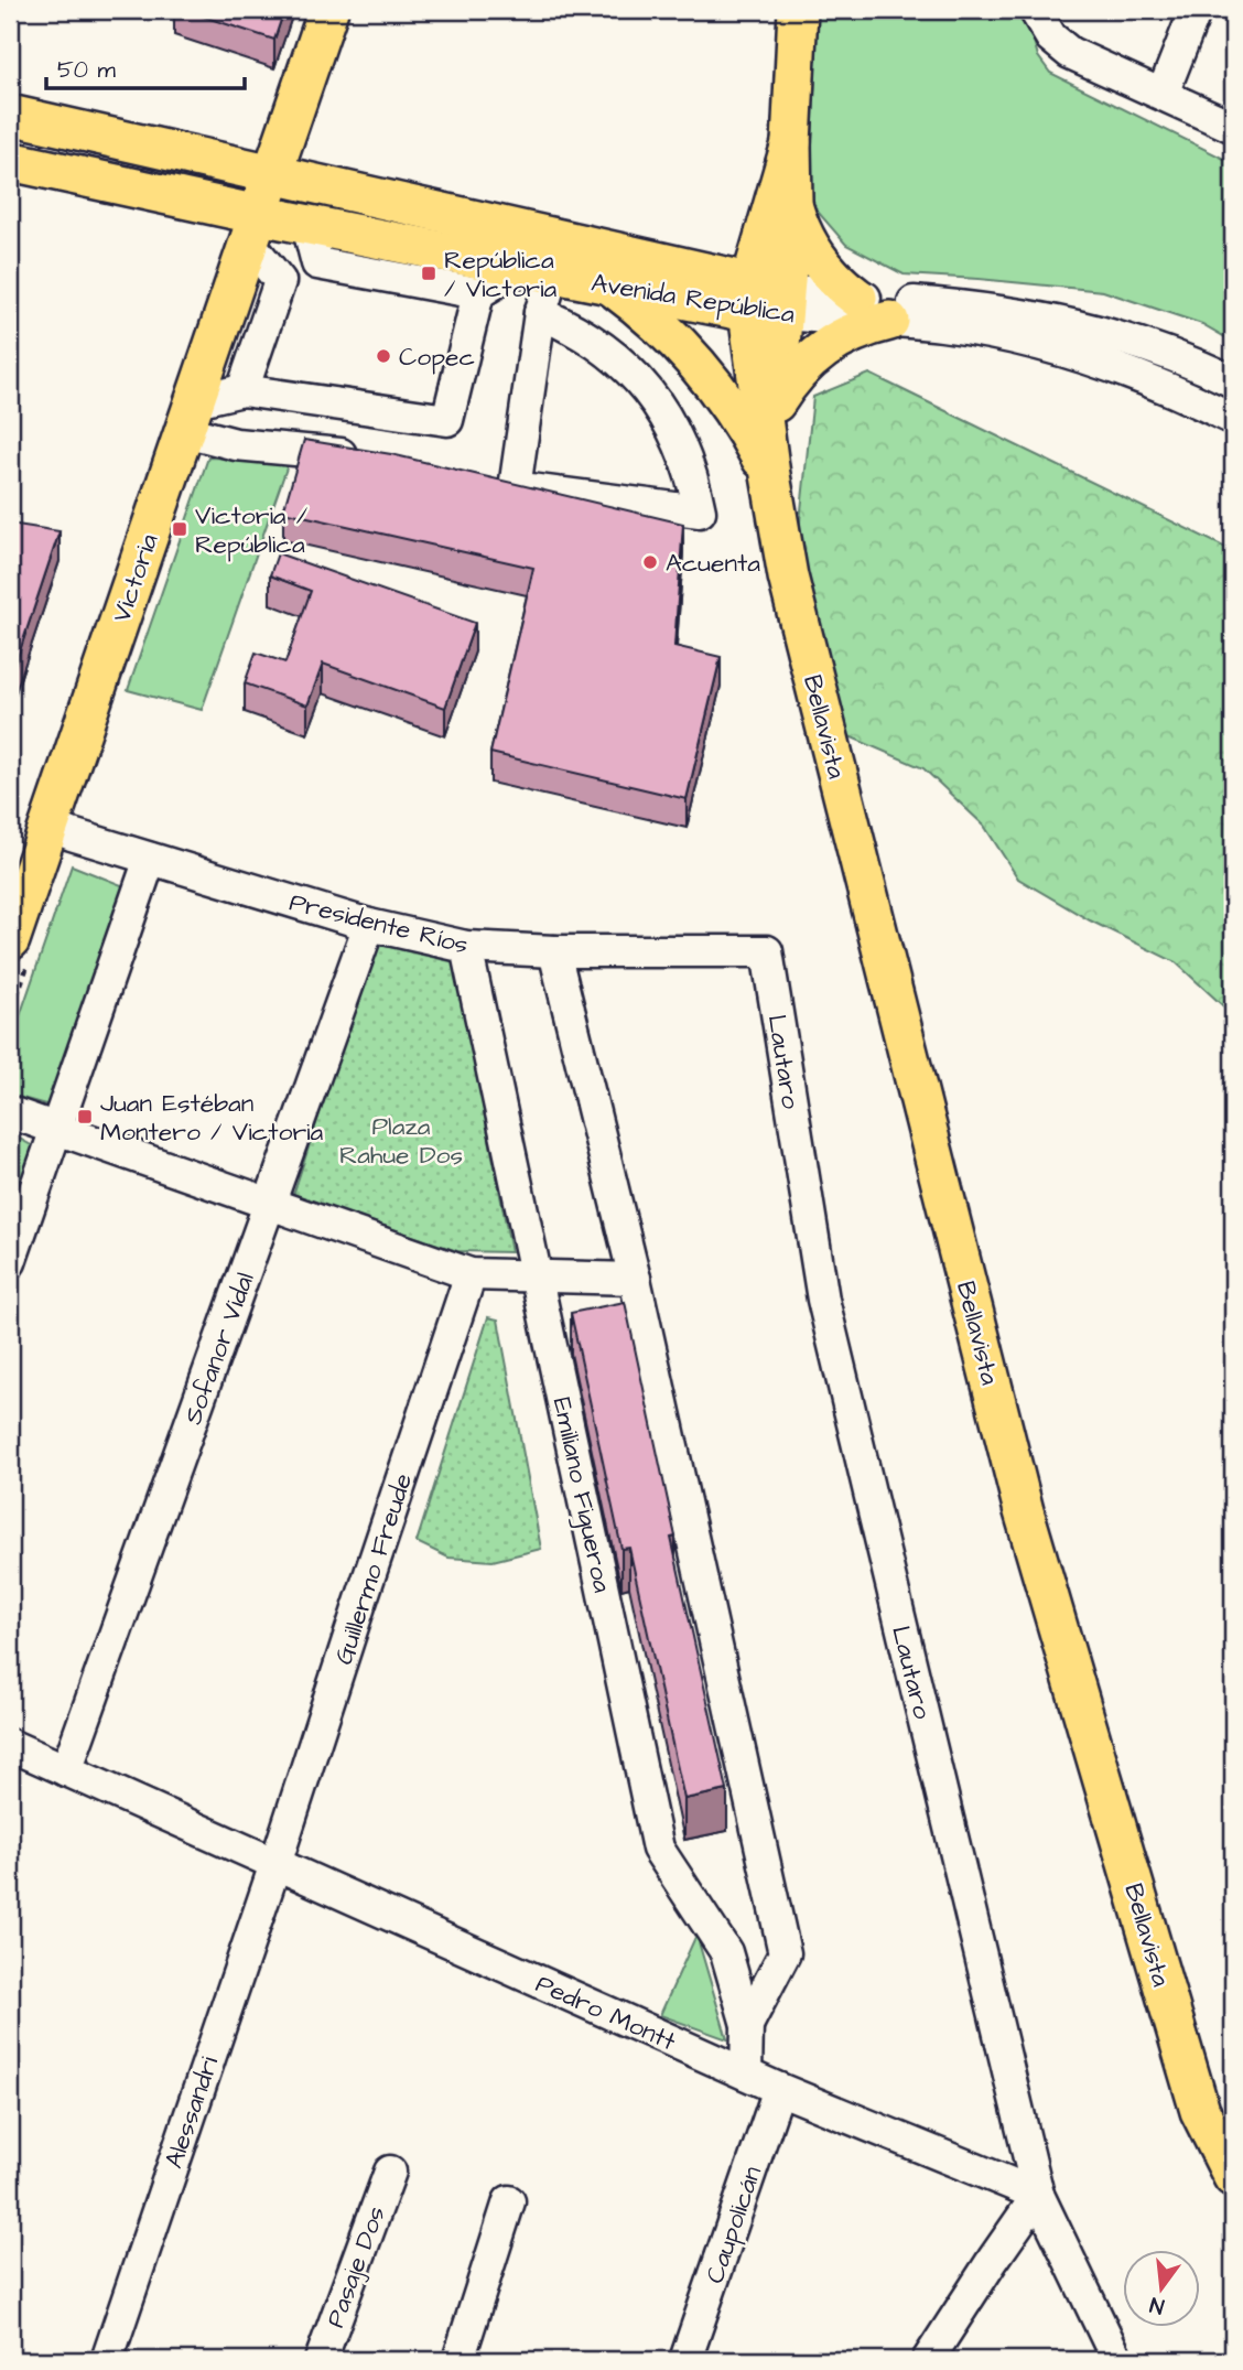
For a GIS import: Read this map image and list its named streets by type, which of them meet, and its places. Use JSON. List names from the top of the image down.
{
  "streets": {
    "main road": ["Avenida República", "Victoria", "Bellavista"],
    "street": [
      "Presidente Ríos",
      "Lautaro",
      "Sofanor Vidal",
      "Emiliano Figueroa",
      "Guillermo Freude",
      "Pedro Montt",
      "Alessandri",
      "Caupolicán",
      "Pasaje Dos"
    ]
  },
  "crossings": [
    ["Avenida República", "Victoria"],
    ["Avenida República", "Bellavista"],
    ["Victoria", "Presidente Ríos"],
    ["Presidente Ríos", "Lautaro"],
    ["Presidente Ríos", "Sofanor Vidal"],
    ["Presidente Ríos", "Emiliano Figueroa"],
    ["Lautaro", "Pedro Montt"],
    ["Sofanor Vidal", "Pedro Montt"],
    ["Emiliano Figueroa", "Pedro Montt"],
    ["Guillermo Freude", "Pedro Montt"],
    ["Guillermo Freude", "Alessandri"],
    ["Pedro Montt", "Alessandri"],
    ["Pedro Montt", "Caupolicán"]
  ],
  "parks": ["Plaza Rahue Dos"],
  "places": {
    "transit": ["República / Victoria", "Victoria / República", "Juan Estéban Montero / Victoria"],
    "other": ["Copec", "Acuenta"]
  },
  "scale_bar": "50 m",
  "north": "bottom"
}
